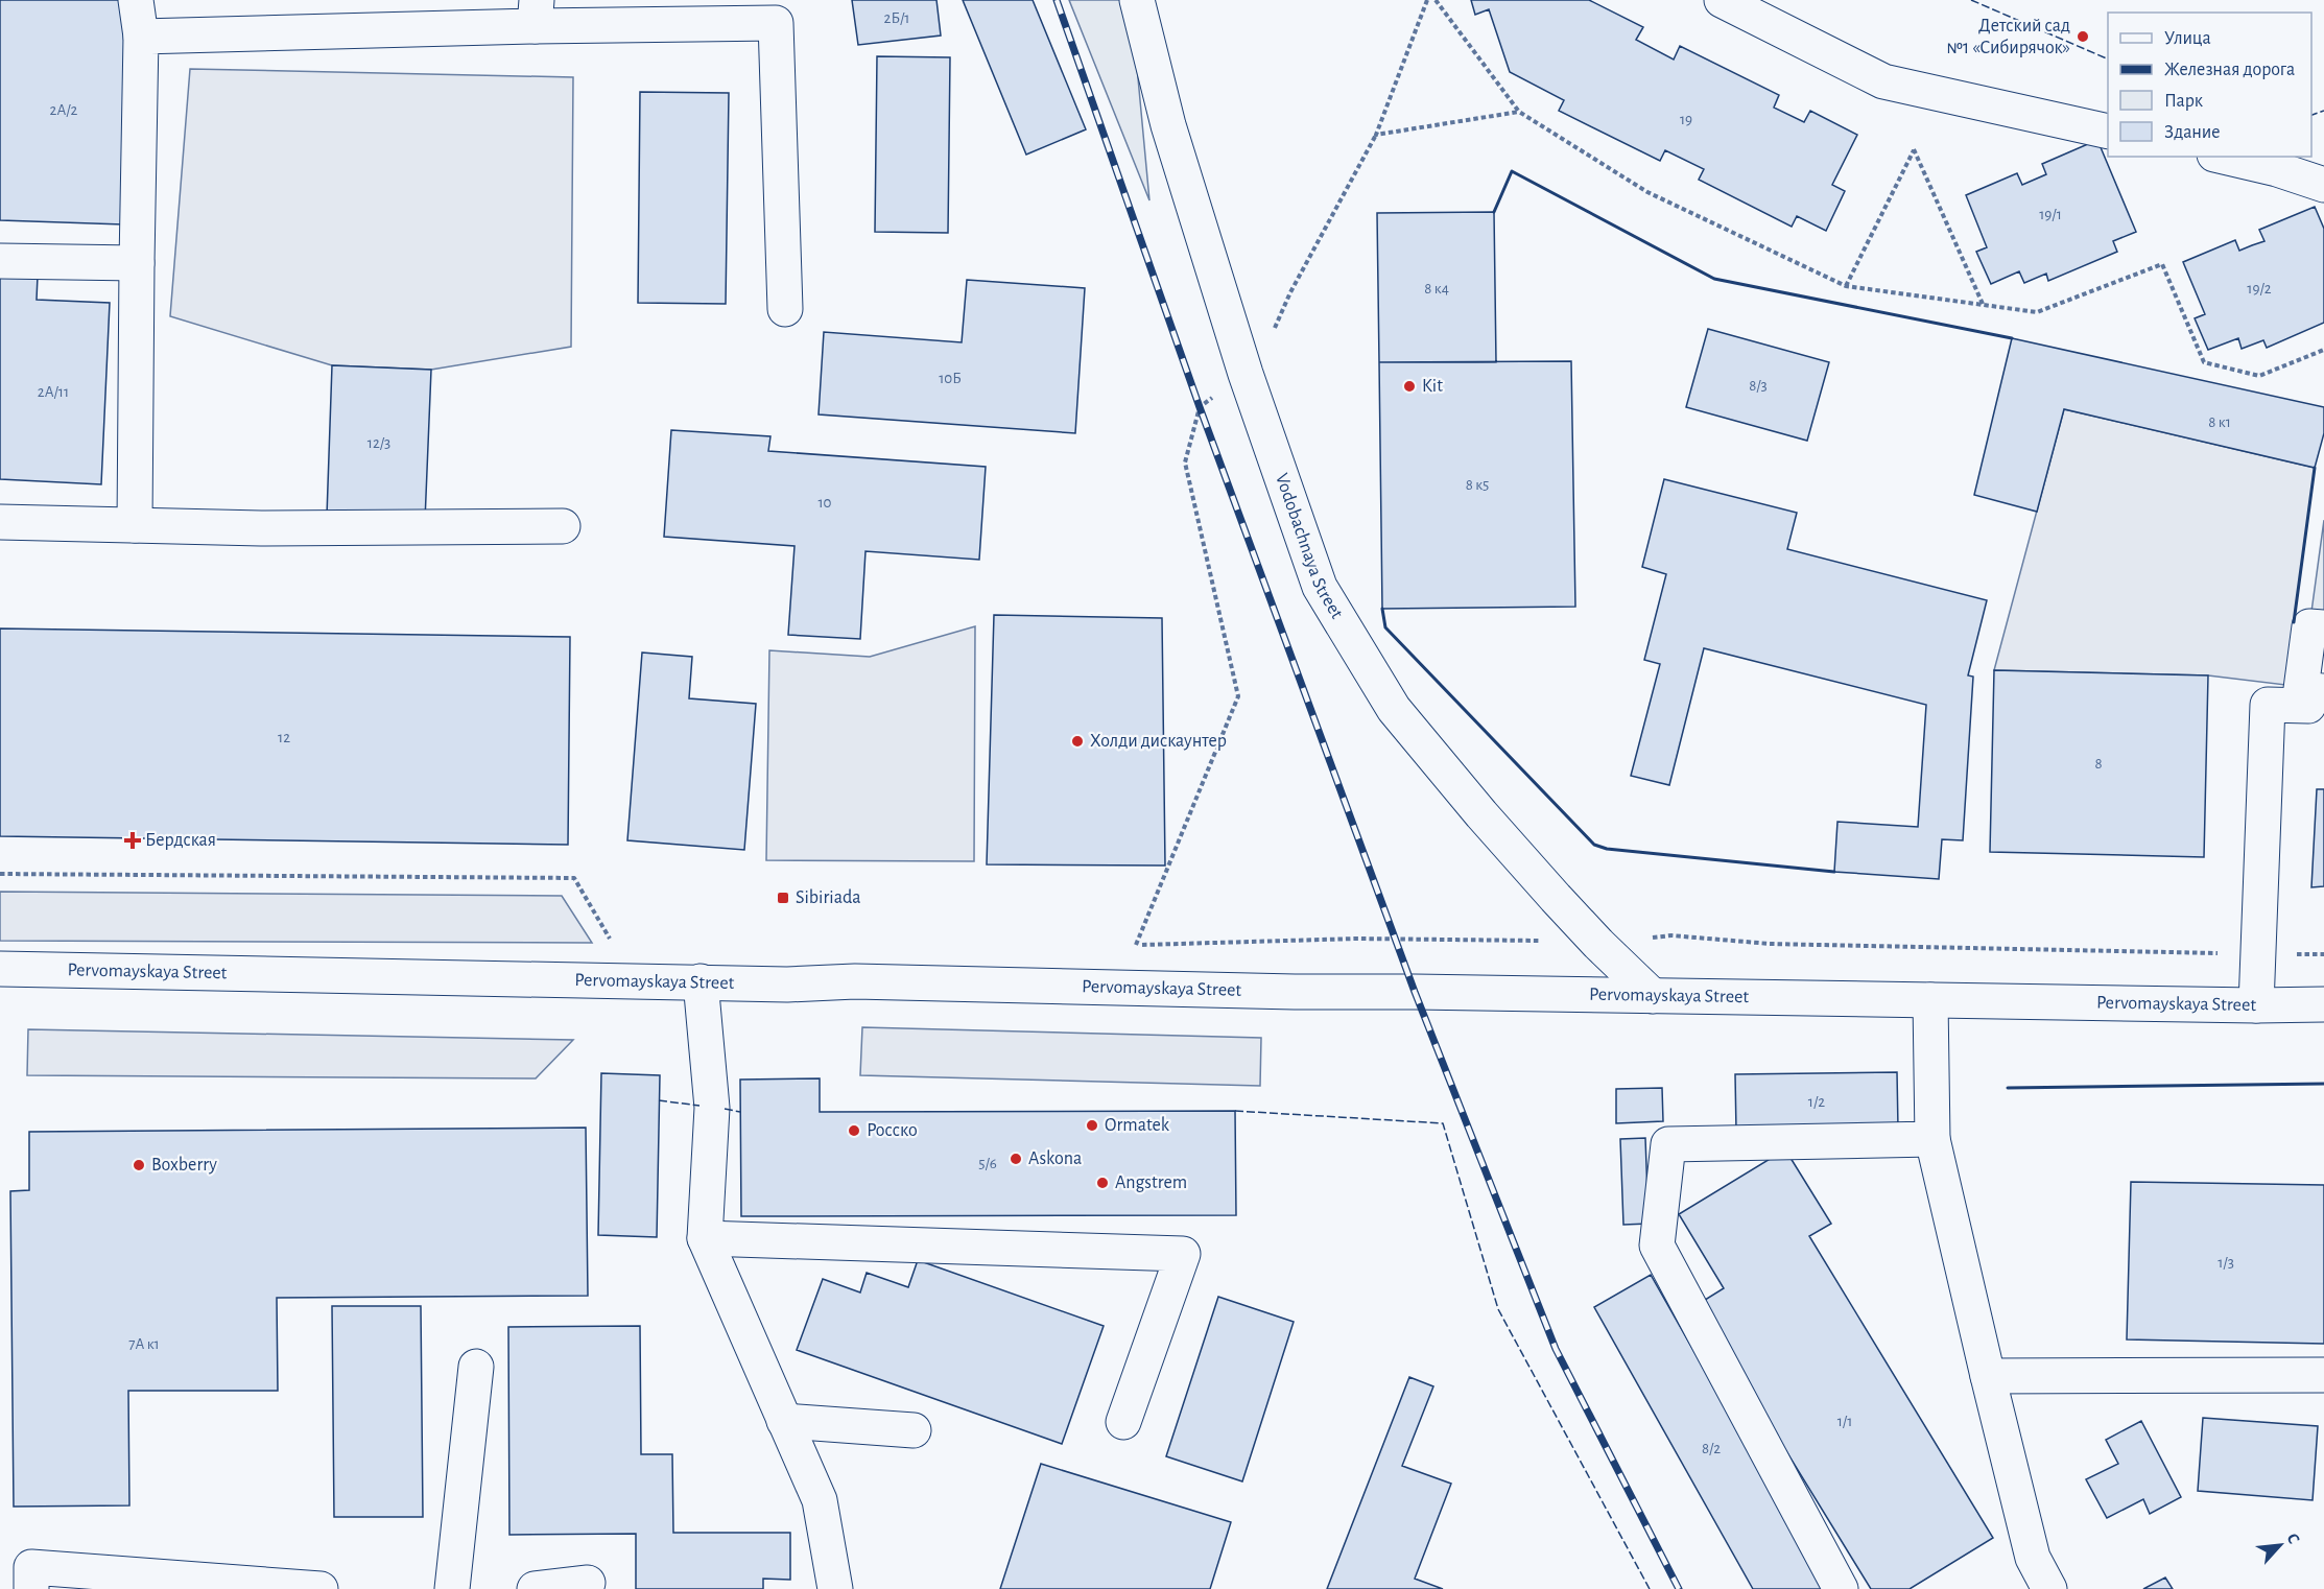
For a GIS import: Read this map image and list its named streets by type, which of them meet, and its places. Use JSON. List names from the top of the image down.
{
  "streets": {
    "main road": ["Vodobachnaya Street", "Pervomayskaya Street"]
  },
  "crossings": [
    ["Vodobachnaya Street", "Pervomayskaya Street"]
  ],
  "places": {
    "other": [
      "Детский сад №1 «Сибирячок»",
      "Kit",
      "Холди дискаунтер",
      "Ormatek",
      "Росско",
      "Askona",
      "Boxberry",
      "Angstrem"
    ],
    "health": ["Бердская"],
    "transit": ["Sibiriada"]
  },
  "house_numbers": [
    "2Б/1",
    "2А/2",
    "19",
    "19/1",
    "8 к4",
    "19/2",
    "10Б",
    "8/3",
    "2А/11",
    "8 к1",
    "12/3",
    "8 к5",
    "10",
    "12",
    "8",
    "1/2",
    "5/6",
    "1/3",
    "7А к1",
    "1/1",
    "8/2"
  ],
  "legend": [
    "Улица",
    "Железная дорога",
    "Парк",
    "Здание"
  ],
  "north": "top right"
}
